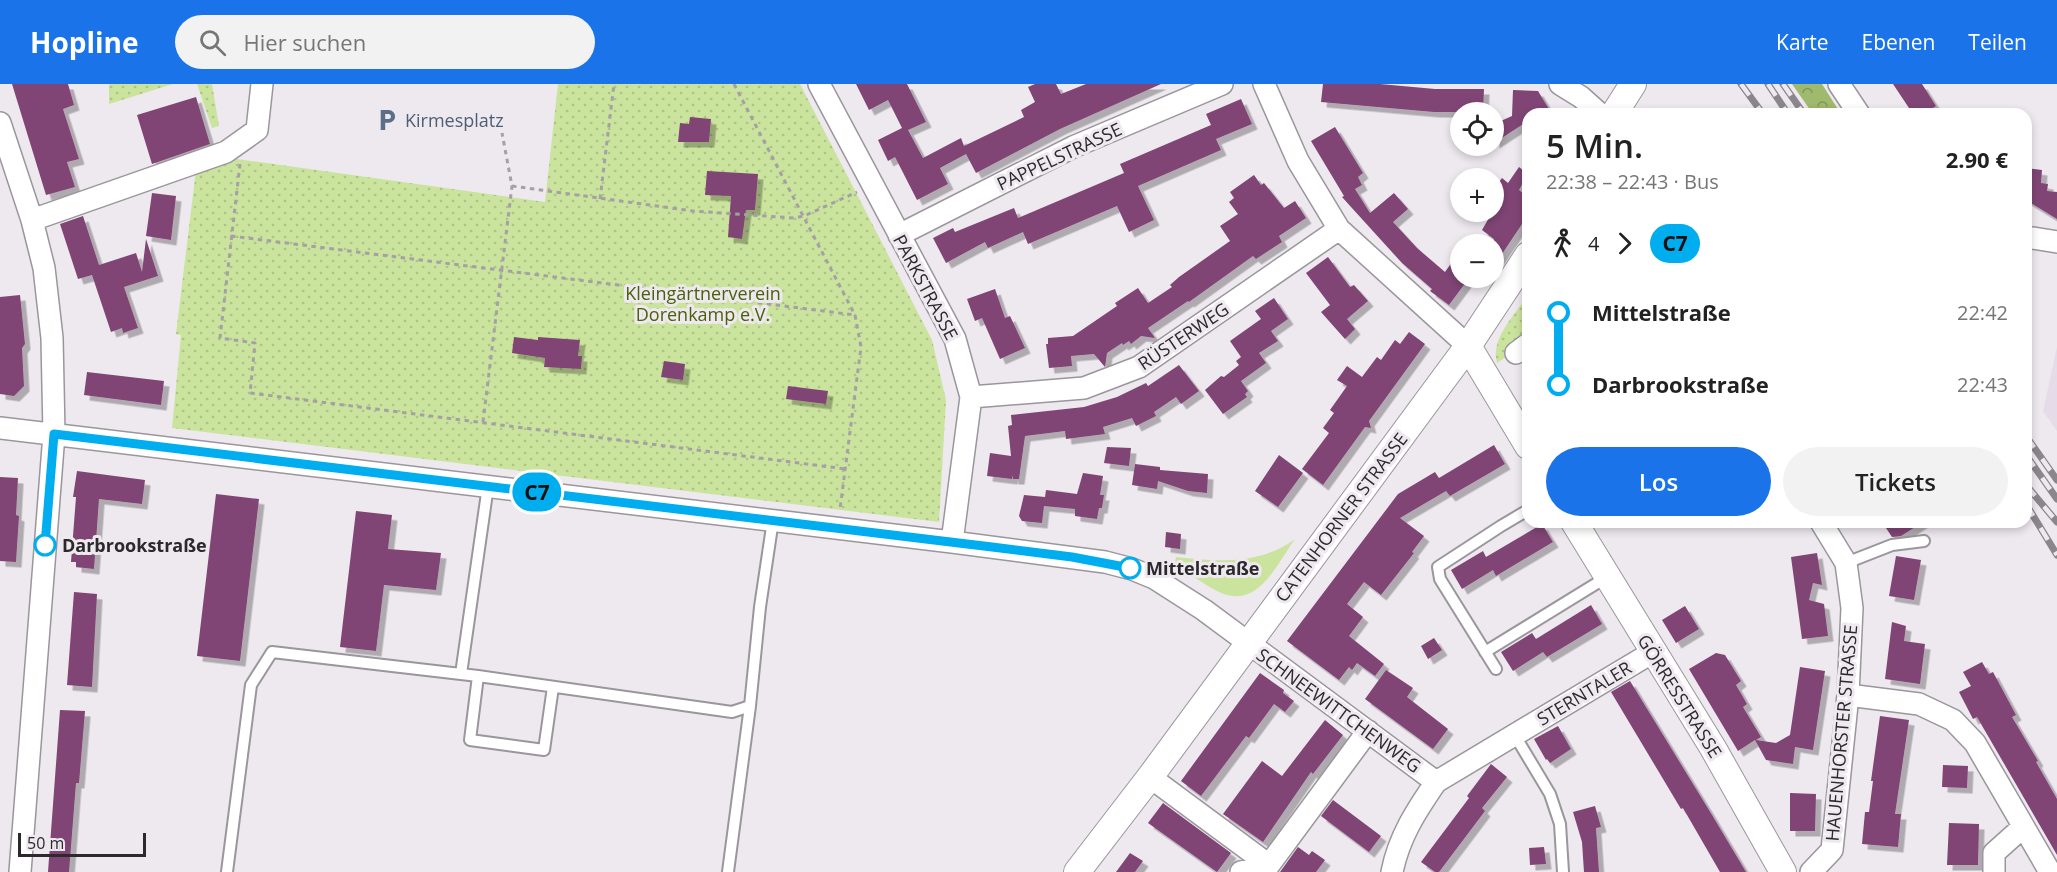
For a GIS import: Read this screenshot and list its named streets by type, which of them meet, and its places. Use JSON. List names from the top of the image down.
{
  "streets": {
    "street": [
      "PAPPELSTRASSE",
      "PARKSTRASSE",
      "RÜSTERWEG",
      "CATENHORNER STRASSE",
      "STERNTALER",
      "GÖRRESSTRASSE",
      "SCHNEEWITTCHENWEG",
      "HAUENHORSTER STRASSE"
    ]
  },
  "crossings": [
    ["PAPPELSTRASSE", "PARKSTRASSE"],
    ["PARKSTRASSE", "RÜSTERWEG"],
    ["CATENHORNER STRASSE", "SCHNEEWITTCHENWEG"],
    ["STERNTALER", "GÖRRESSTRASSE"],
    ["STERNTALER", "SCHNEEWITTCHENWEG"]
  ],
  "parks": ["Kleingärtnerverein Dorenkamp e.V."],
  "places": {
    "parking": ["Kirmesplatz"],
    "other": ["Darbrookstraße", "Mittelstraße"]
  },
  "lines": ["bus line C7"],
  "scale_bar": "50 m",
  "page": {
    "header": "Hopline",
    "search": "Hier suchen",
    "nav": ["Karte", "Ebenen", "Teilen"],
    "on_map": "C7",
    "map_buttons": ["+", "−"],
    "heading": ["5 Min.", "22:38 – 22:43 · Bus", "2.90 €"],
    "legs": ["4", "C7"],
    "list": [
      {
        "name": "Mittelstraße",
        "value": "22:42"
      },
      {
        "name": "Darbrookstraße",
        "value": "22:43"
      }
    ],
    "buttons": ["Los", "Tickets"],
    "scale": "50 m"
  }
}
